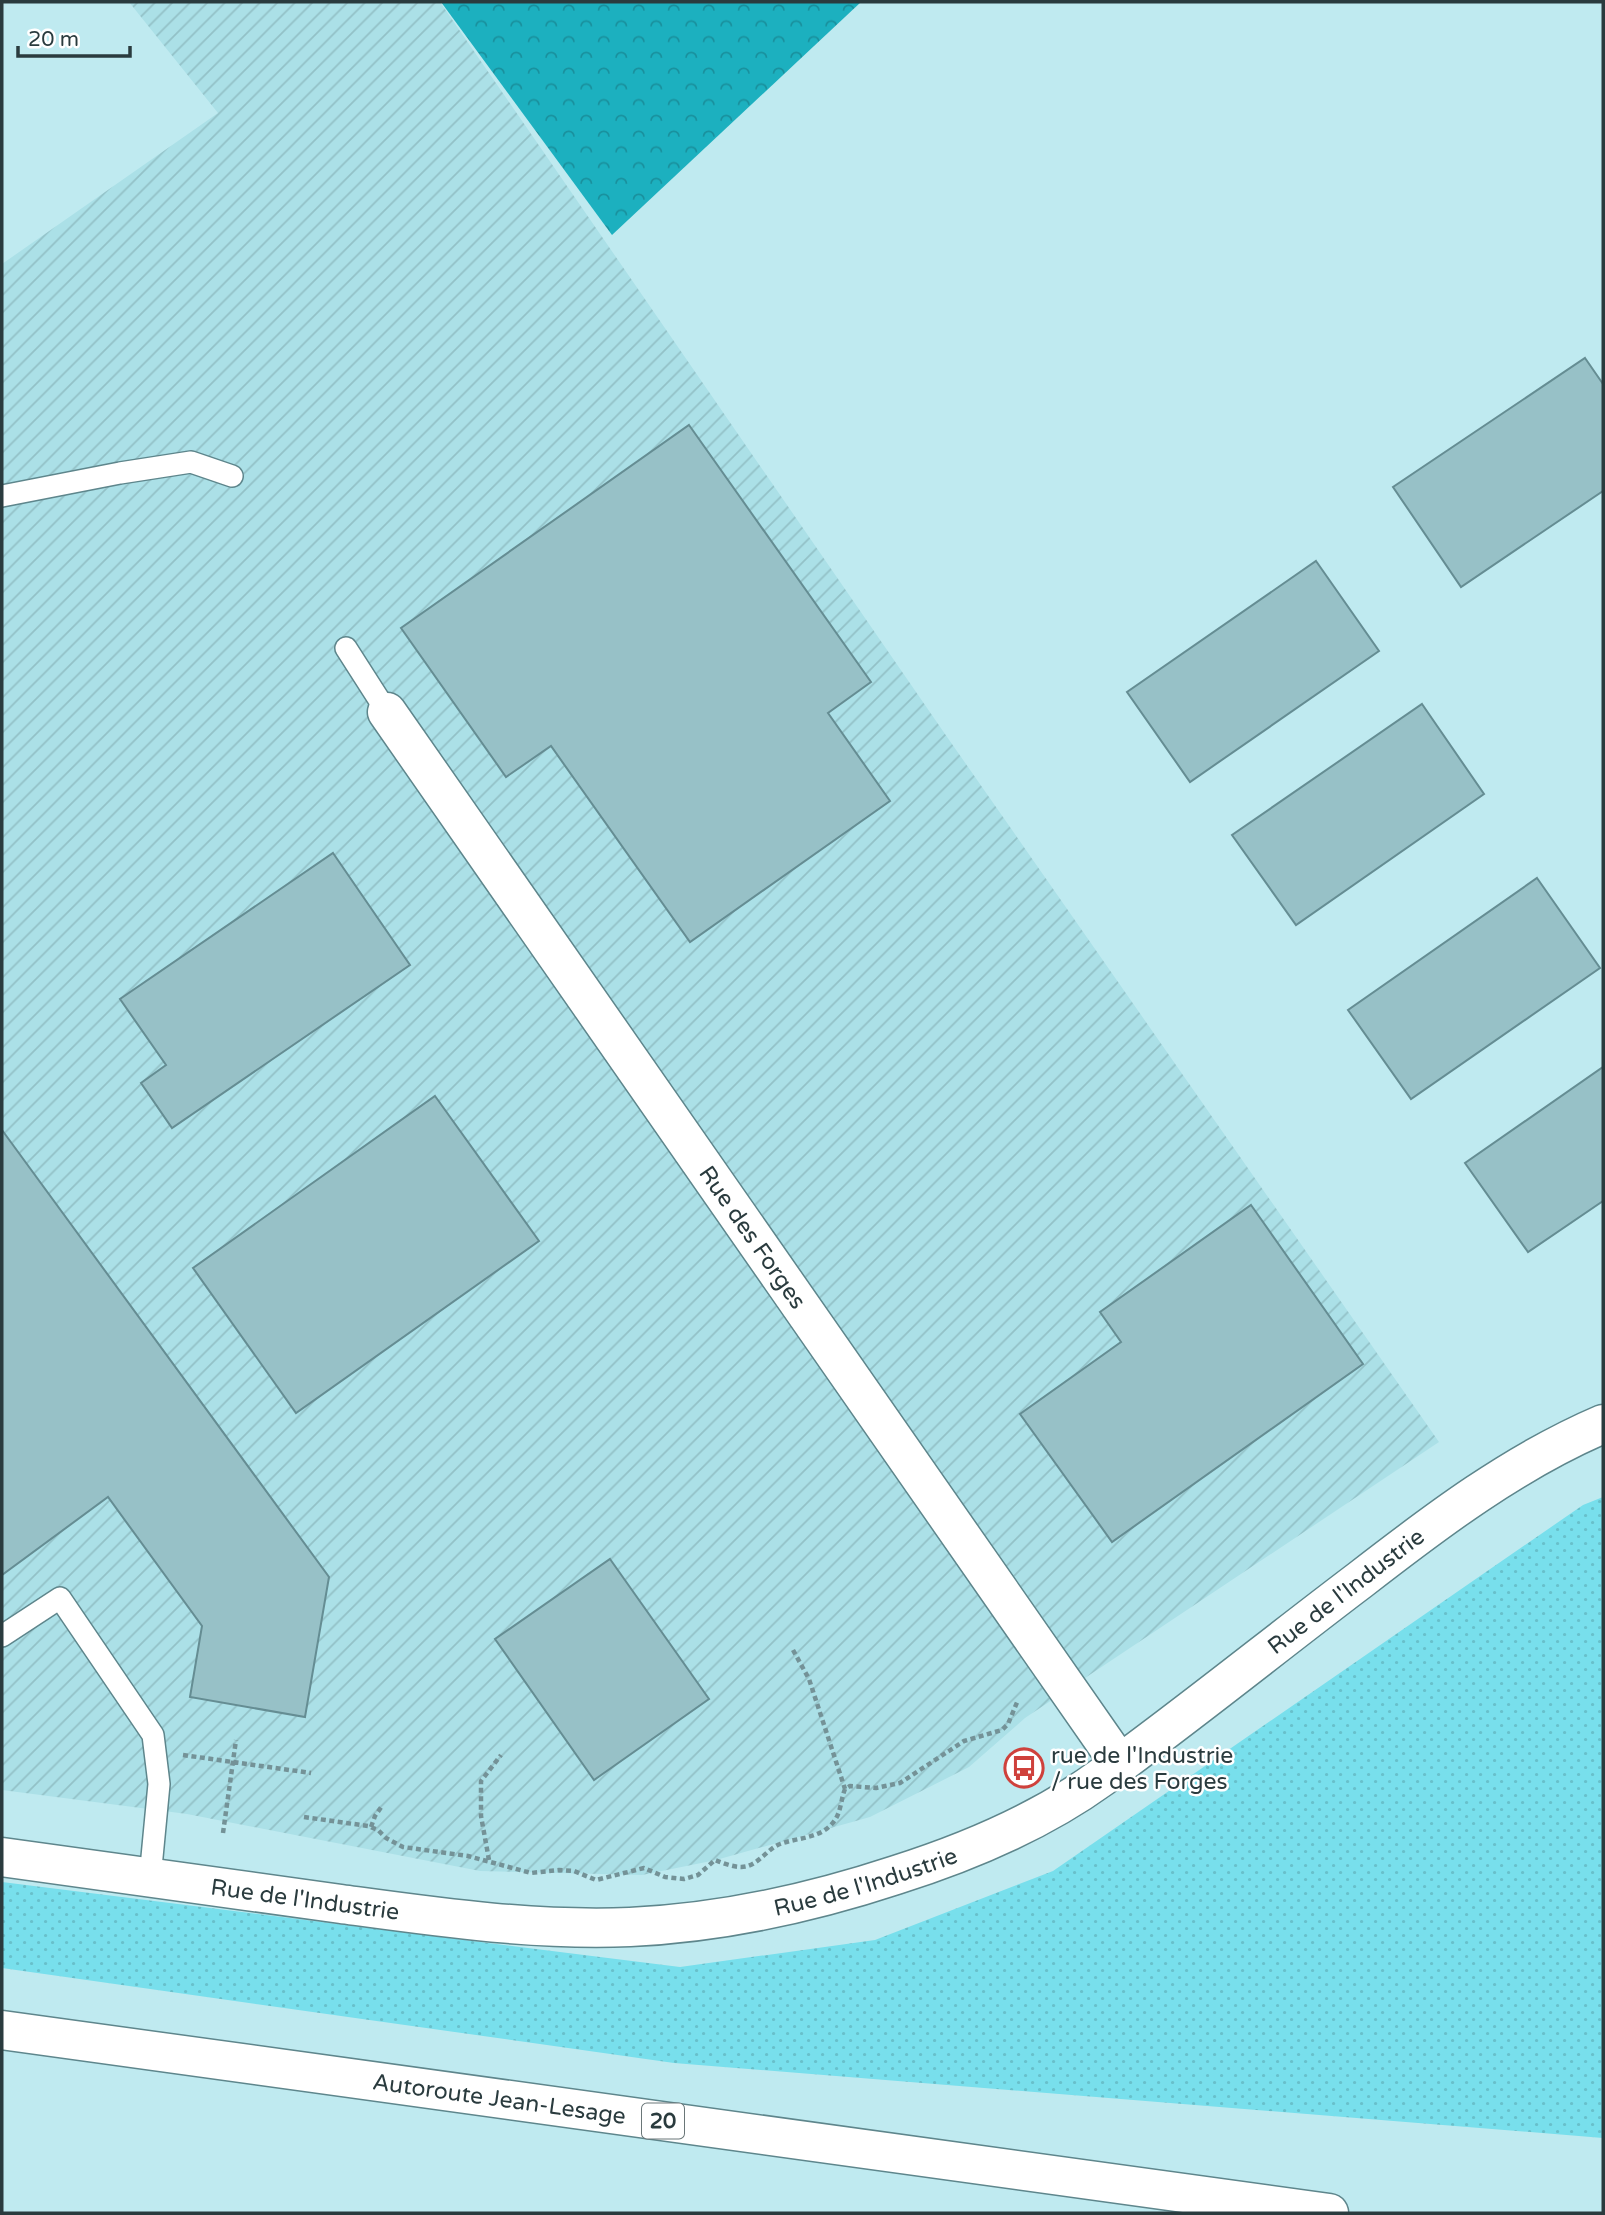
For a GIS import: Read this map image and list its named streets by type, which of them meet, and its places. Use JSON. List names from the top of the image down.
{
  "streets": {
    "main road": [
      "Rue des Forges",
      "Rue de l'Industrie",
      "Autoroute Jean-Lesage",
      "20"
    ]
  },
  "crossings": [
    ["Rue des Forges", "Rue de l'Industrie"]
  ],
  "places": {
    "bus stop": ["rue de l'Industrie / rue des Forges"]
  },
  "scale_bar": "20 m"
}
